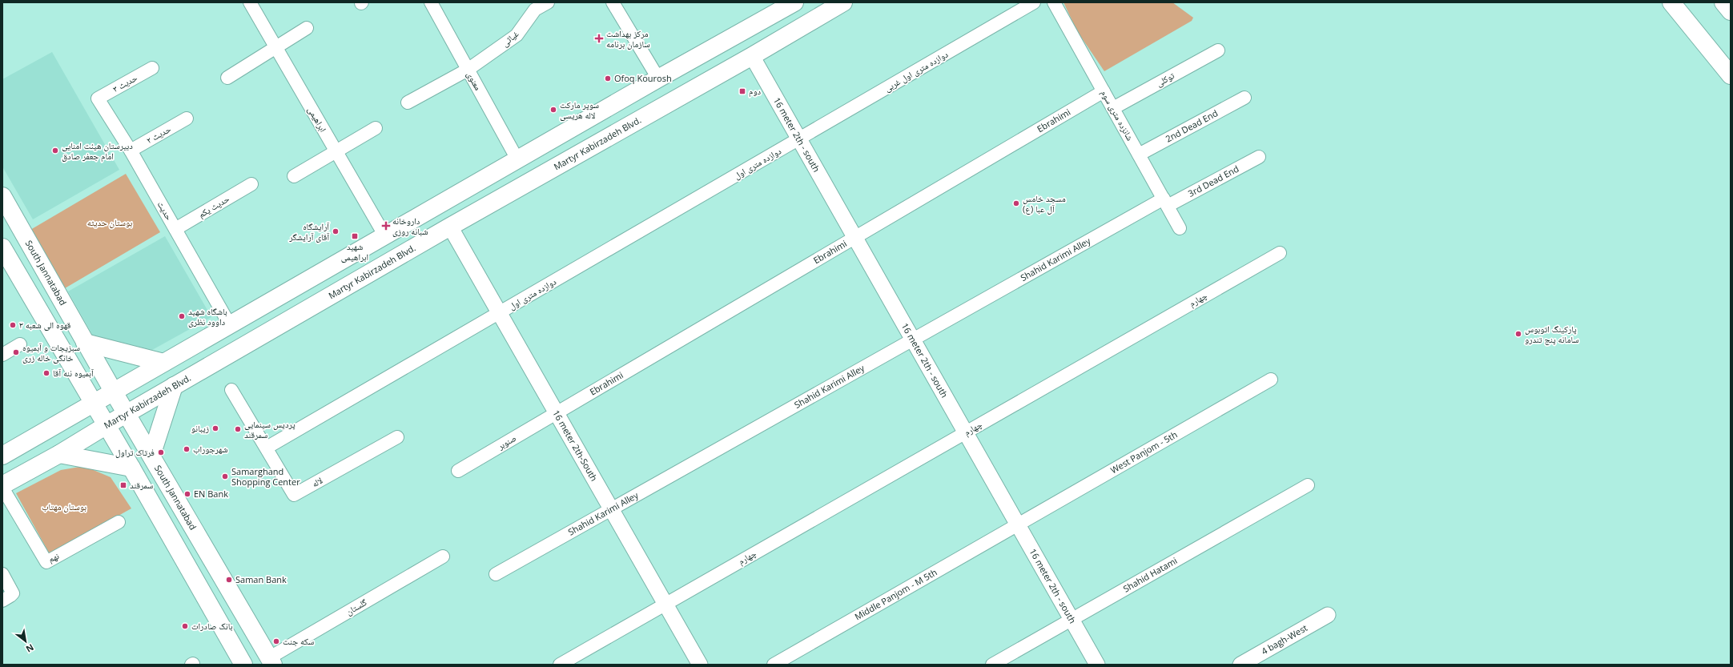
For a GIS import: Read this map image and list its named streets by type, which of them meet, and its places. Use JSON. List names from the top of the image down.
{
  "streets": {
    "main road": ["Martyr Kabirzadeh Blvd.", "South Jannatabad"],
    "street": [
      "غیاثی",
      "دوازده متری اول غربی",
      "توکلی",
      "معنوی",
      "حدیث ۳",
      "شانزده متری سوم",
      "ابراهیمی",
      "Ebrahimi",
      "2nd Dead End",
      "حدیث ۲",
      "16 meter 2th - south",
      "دوازده متری اول",
      "3rd Dead End",
      "حدیث یکم",
      "حدیث",
      "Shahid Karimi Alley",
      "چهارم",
      "صنوبر",
      "16 meter 2th-South",
      "West Panjom - 5th",
      "لاله",
      "نهم",
      "Shahid Hatami",
      "Middle Panjom - M 5th",
      "گلستان",
      "4 bagh-West"
    ]
  },
  "crossings": [
    ["غیاثی", "معنوی"],
    ["دوازده متری اول غربی", "16 meter 2th - south"],
    ["دوازده متری اول غربی", "دوازده متری اول"],
    ["توکلی", "شانزده متری سوم"],
    ["حدیث ۳", "حدیث"],
    ["شانزده متری سوم", "Ebrahimi"],
    ["شانزده متری سوم", "2nd Dead End"],
    ["شانزده متری سوم", "3rd Dead End"],
    ["شانزده متری سوم", "Shahid Karimi Alley"],
    ["Ebrahimi", "16 meter 2th - south"],
    ["Ebrahimi", "صنوبر"],
    ["Ebrahimi", "16 meter 2th-South"],
    ["حدیث ۲", "حدیث"],
    ["16 meter 2th - south", "Martyr Kabirzadeh Blvd."],
    ["16 meter 2th - south", "دوازده متری اول"],
    ["16 meter 2th - south", "Shahid Karimi Alley"],
    ["16 meter 2th - south", "چهارم"],
    ["16 meter 2th - south", "West Panjom - 5th"],
    ["16 meter 2th - south", "Shahid Hatami"],
    ["16 meter 2th - south", "Middle Panjom - M 5th"],
    ["Martyr Kabirzadeh Blvd.", "South Jannatabad"],
    ["Martyr Kabirzadeh Blvd.", "16 meter 2th-South"],
    ["دوازده متری اول", "16 meter 2th-South"],
    ["دوازده متری اول", "لاله"],
    ["3rd Dead End", "Shahid Karimi Alley"],
    ["حدیث یکم", "حدیث"],
    ["Shahid Karimi Alley", "16 meter 2th-South"],
    ["South Jannatabad", "گلستان"],
    ["چهارم", "16 meter 2th-South"],
    ["صنوبر", "16 meter 2th-South"],
    ["West Panjom - 5th", "Middle Panjom - M 5th"]
  ],
  "parks": ["بوستان حدیثه", "بوستان مهتاب"],
  "places": {
    "health": ["مرکز بهداشت سازمان برنامه", "داروخانه شبانه روزی"],
    "other": [
      "Ofoq Kourosh",
      "سوپر مارکت لاله هریسی",
      "دبیرستان هیئت امنایی امام جعفر صادق",
      "مسجد خامس آل عبا (ع)",
      "آرایشگاه آقای آرایشگر",
      "باشگاه شهید داوود نظری",
      "قهوه الی شعبه ۳",
      "پارکینگ اتوبوس سامانه پنج تندرو",
      "سبزیجات و آبمیوه خانگی خاله زری",
      "آبمیوه ننه آقا",
      "زیبانو",
      "پردیس سینمایی سمرقند",
      "شهرجوراب",
      "فرتاک تراول",
      "Samarghand Shopping Center",
      "EN Bank",
      "Saman Bank",
      "بانک صادرات",
      "سکه جنت"
    ],
    "transit": ["دوم", "شهید ابراهیمی", "سمرقند"]
  },
  "north": "bottom right"
}
